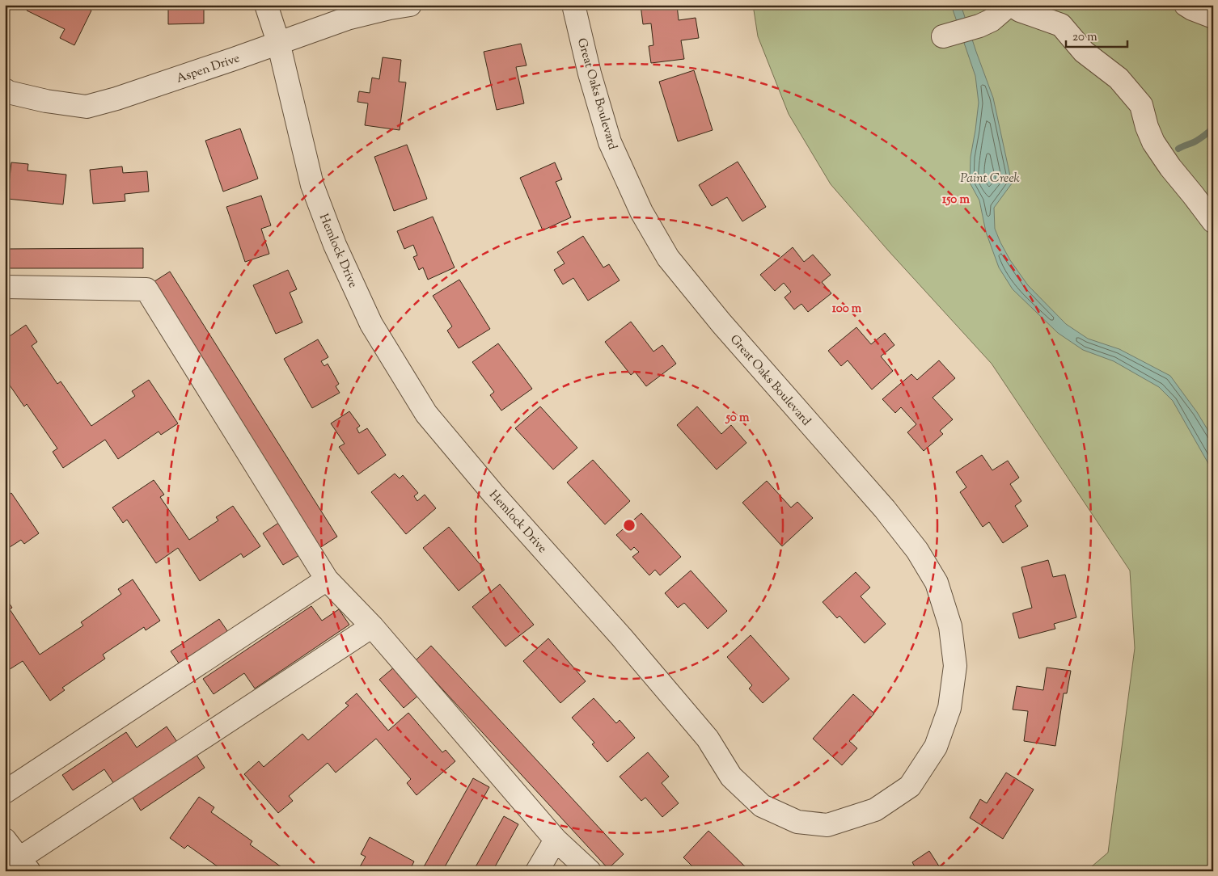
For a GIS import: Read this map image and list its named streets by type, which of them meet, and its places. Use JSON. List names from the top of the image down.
{
  "streets": {
    "street": ["Aspen Drive", "Great Oaks Boulevard", "Hemlock Drive"]
  },
  "crossings": [
    ["Aspen Drive", "Hemlock Drive"],
    ["Great Oaks Boulevard", "Hemlock Drive"]
  ],
  "water": ["Paint Creek"],
  "scale_bar": "20 m",
  "rings": ["150 m", "100 m", "50 m"]
}
